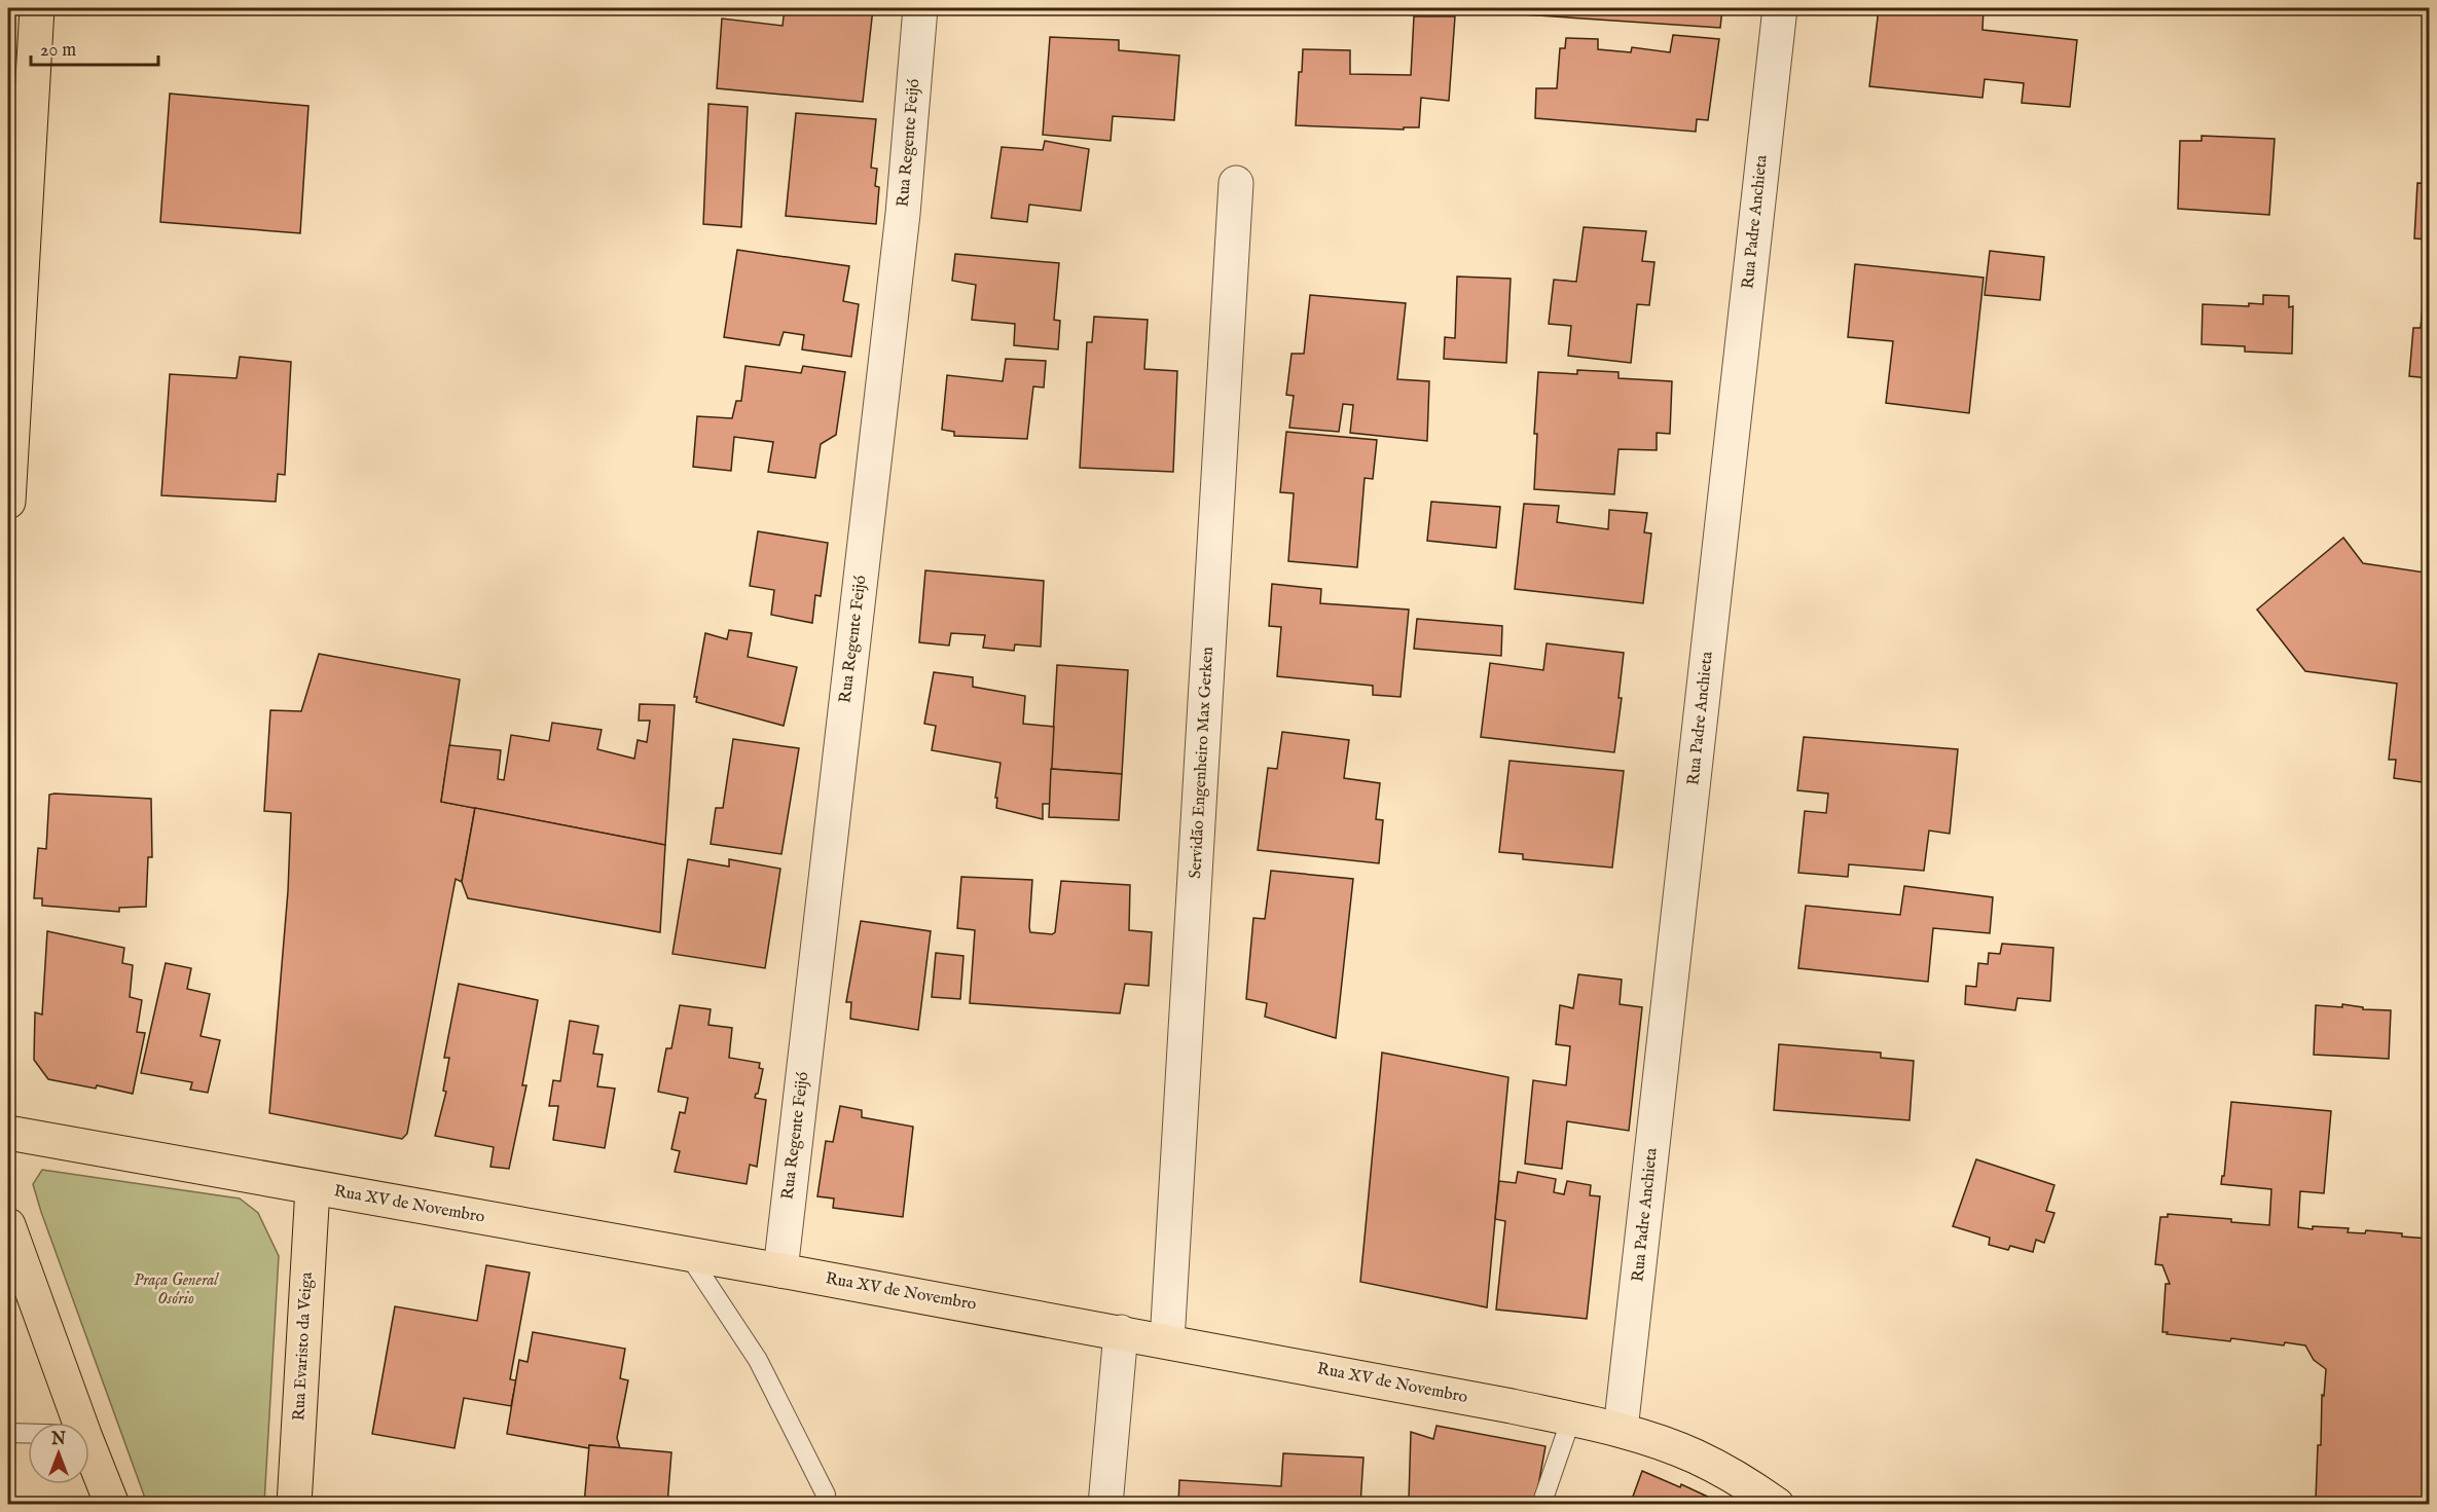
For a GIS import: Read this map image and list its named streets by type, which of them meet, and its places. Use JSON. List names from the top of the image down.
{
  "streets": {
    "main road": ["Rua XV de Novembro", "Rua Evaristo da Veiga"],
    "street": ["Rua Regente Feijó", "Rua Padre Anchieta", "Servidão Engenheiro Max Gerken"]
  },
  "crossings": [
    ["Rua Regente Feijó", "Rua XV de Novembro"],
    ["Rua Padre Anchieta", "Rua XV de Novembro"],
    ["Servidão Engenheiro Max Gerken", "Rua XV de Novembro"],
    ["Rua XV de Novembro", "Rua Evaristo da Veiga"]
  ],
  "parks": ["Praça General Osório"],
  "scale_bar": "20 m",
  "north": "top"
}
